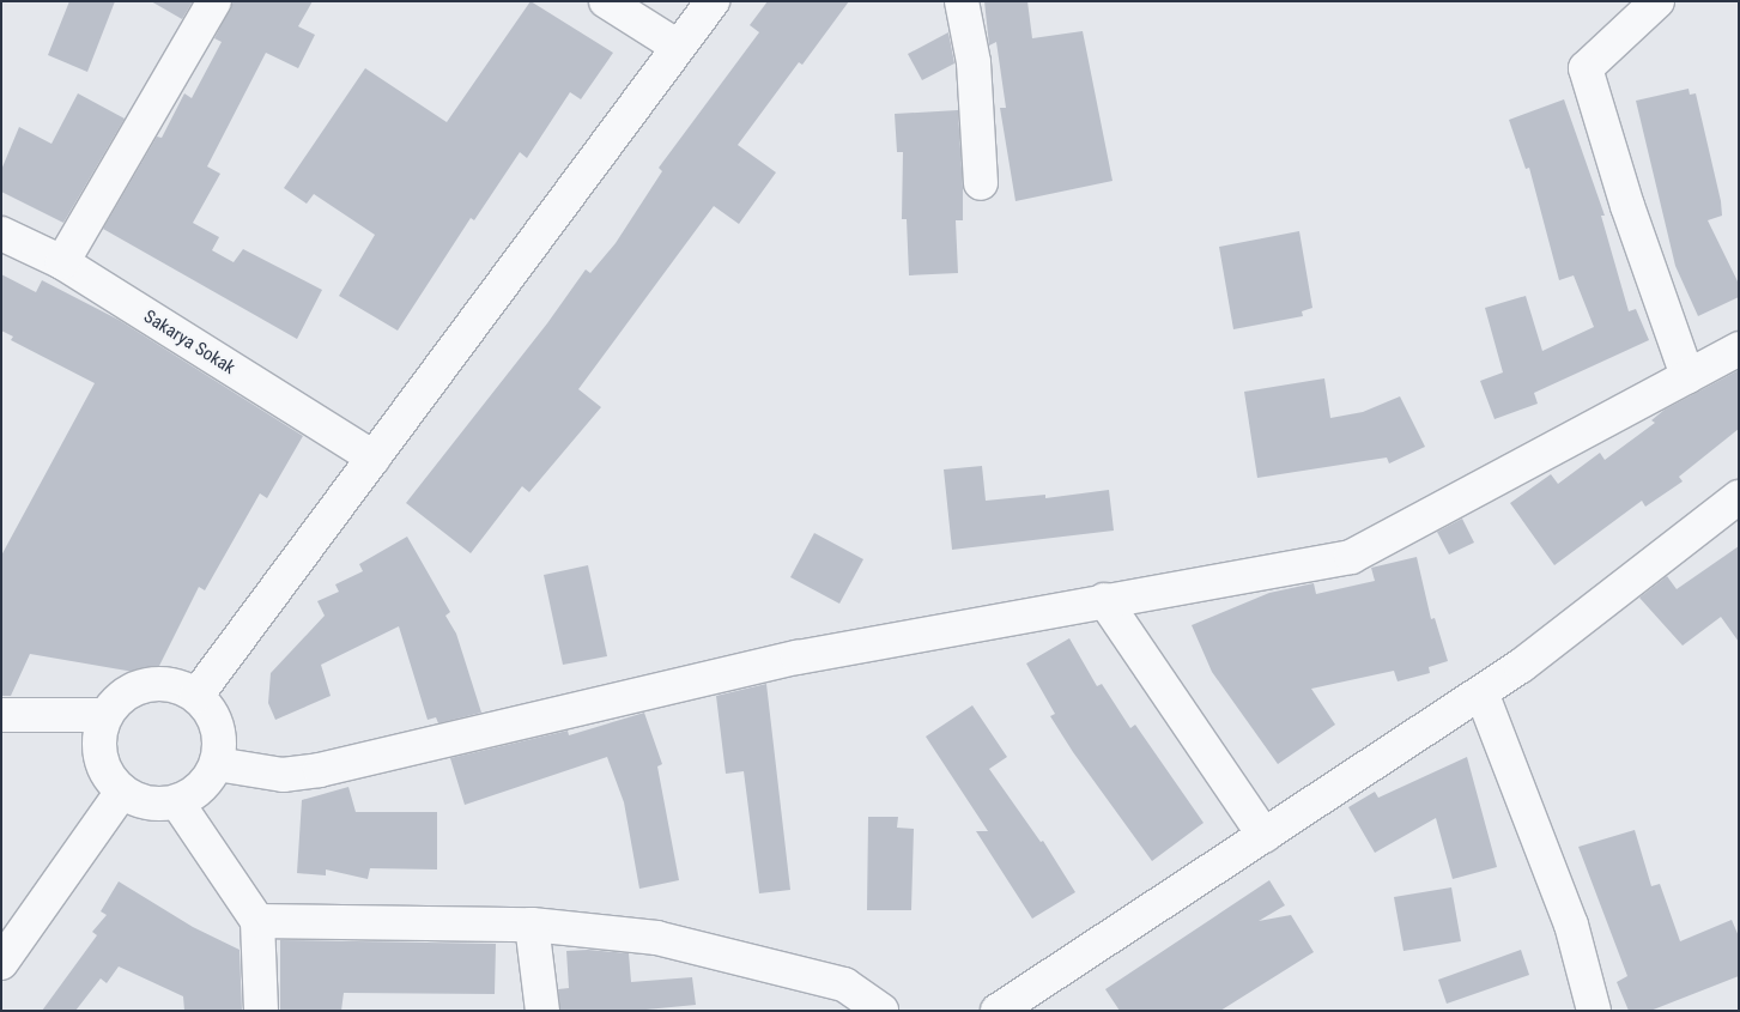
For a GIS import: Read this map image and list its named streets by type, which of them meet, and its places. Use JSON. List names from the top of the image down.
{
  "streets": {
    "street": ["Sakarya Sokak"]
  }
}
